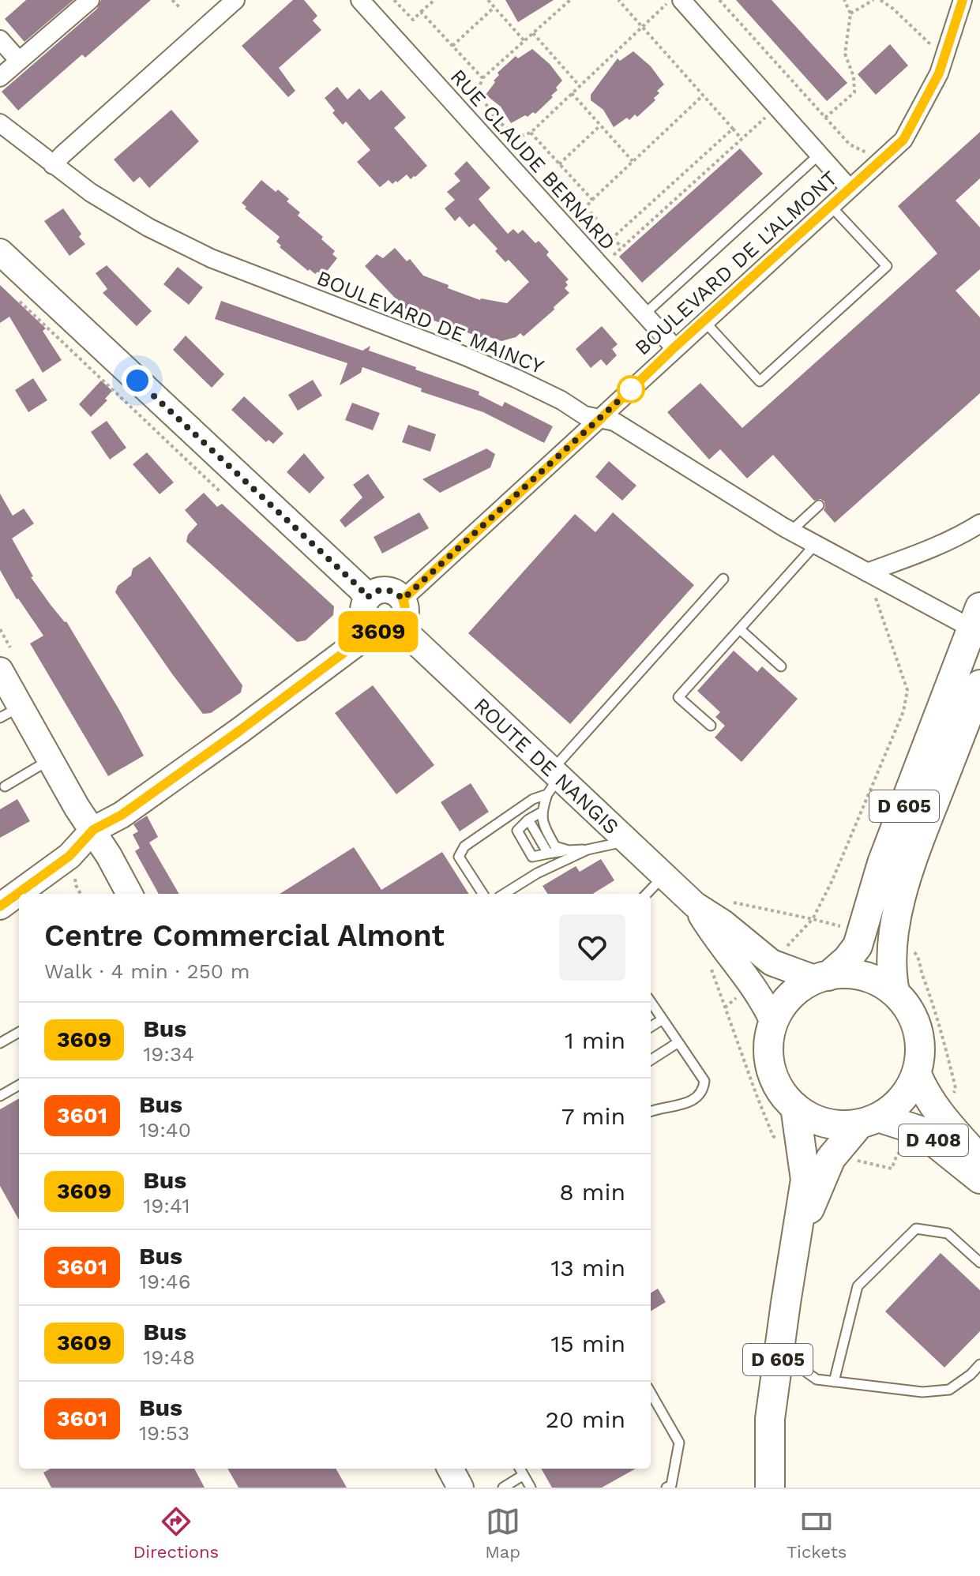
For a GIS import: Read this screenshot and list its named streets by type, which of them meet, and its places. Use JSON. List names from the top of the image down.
{
  "streets": {
    "main road": ["ROUTE DE NANGIS", "D 605", "D 408"],
    "street": ["RUE CLAUDE BERNARD", "BOULEVARD DE L'ALMONT", "BOULEVARD DE MAINCY"]
  },
  "crossings": [
    ["RUE CLAUDE BERNARD", "BOULEVARD DE L'ALMONT"],
    ["BOULEVARD DE L'ALMONT", "BOULEVARD DE MAINCY"],
    ["BOULEVARD DE L'ALMONT", "ROUTE DE NANGIS"],
    ["BOULEVARD DE MAINCY", "D 605"],
    ["ROUTE DE NANGIS", "D 605"],
    ["ROUTE DE NANGIS", "D 408"],
    ["D 605", "D 408"]
  ],
  "lines": ["bus line 3609"],
  "page": {
    "on_map": "3609",
    "heading": ["Centre Commercial Almont", "Walk · 4 min · 250 m"],
    "list": [
      {
        "mark": "3609",
        "name": "Bus",
        "note": "19:34",
        "value": "1 min"
      },
      {
        "mark": "3601",
        "name": "Bus",
        "note": "19:40",
        "value": "7 min"
      },
      {
        "mark": "3609",
        "name": "Bus",
        "note": "19:41",
        "value": "8 min"
      },
      {
        "mark": "3601",
        "name": "Bus",
        "note": "19:46",
        "value": "13 min"
      },
      {
        "mark": "3609",
        "name": "Bus",
        "note": "19:48",
        "value": "15 min"
      },
      {
        "mark": "3601",
        "name": "Bus",
        "note": "19:53",
        "value": "20 min"
      }
    ],
    "tabs": ["Directions", "Map", "Tickets"]
  }
}
